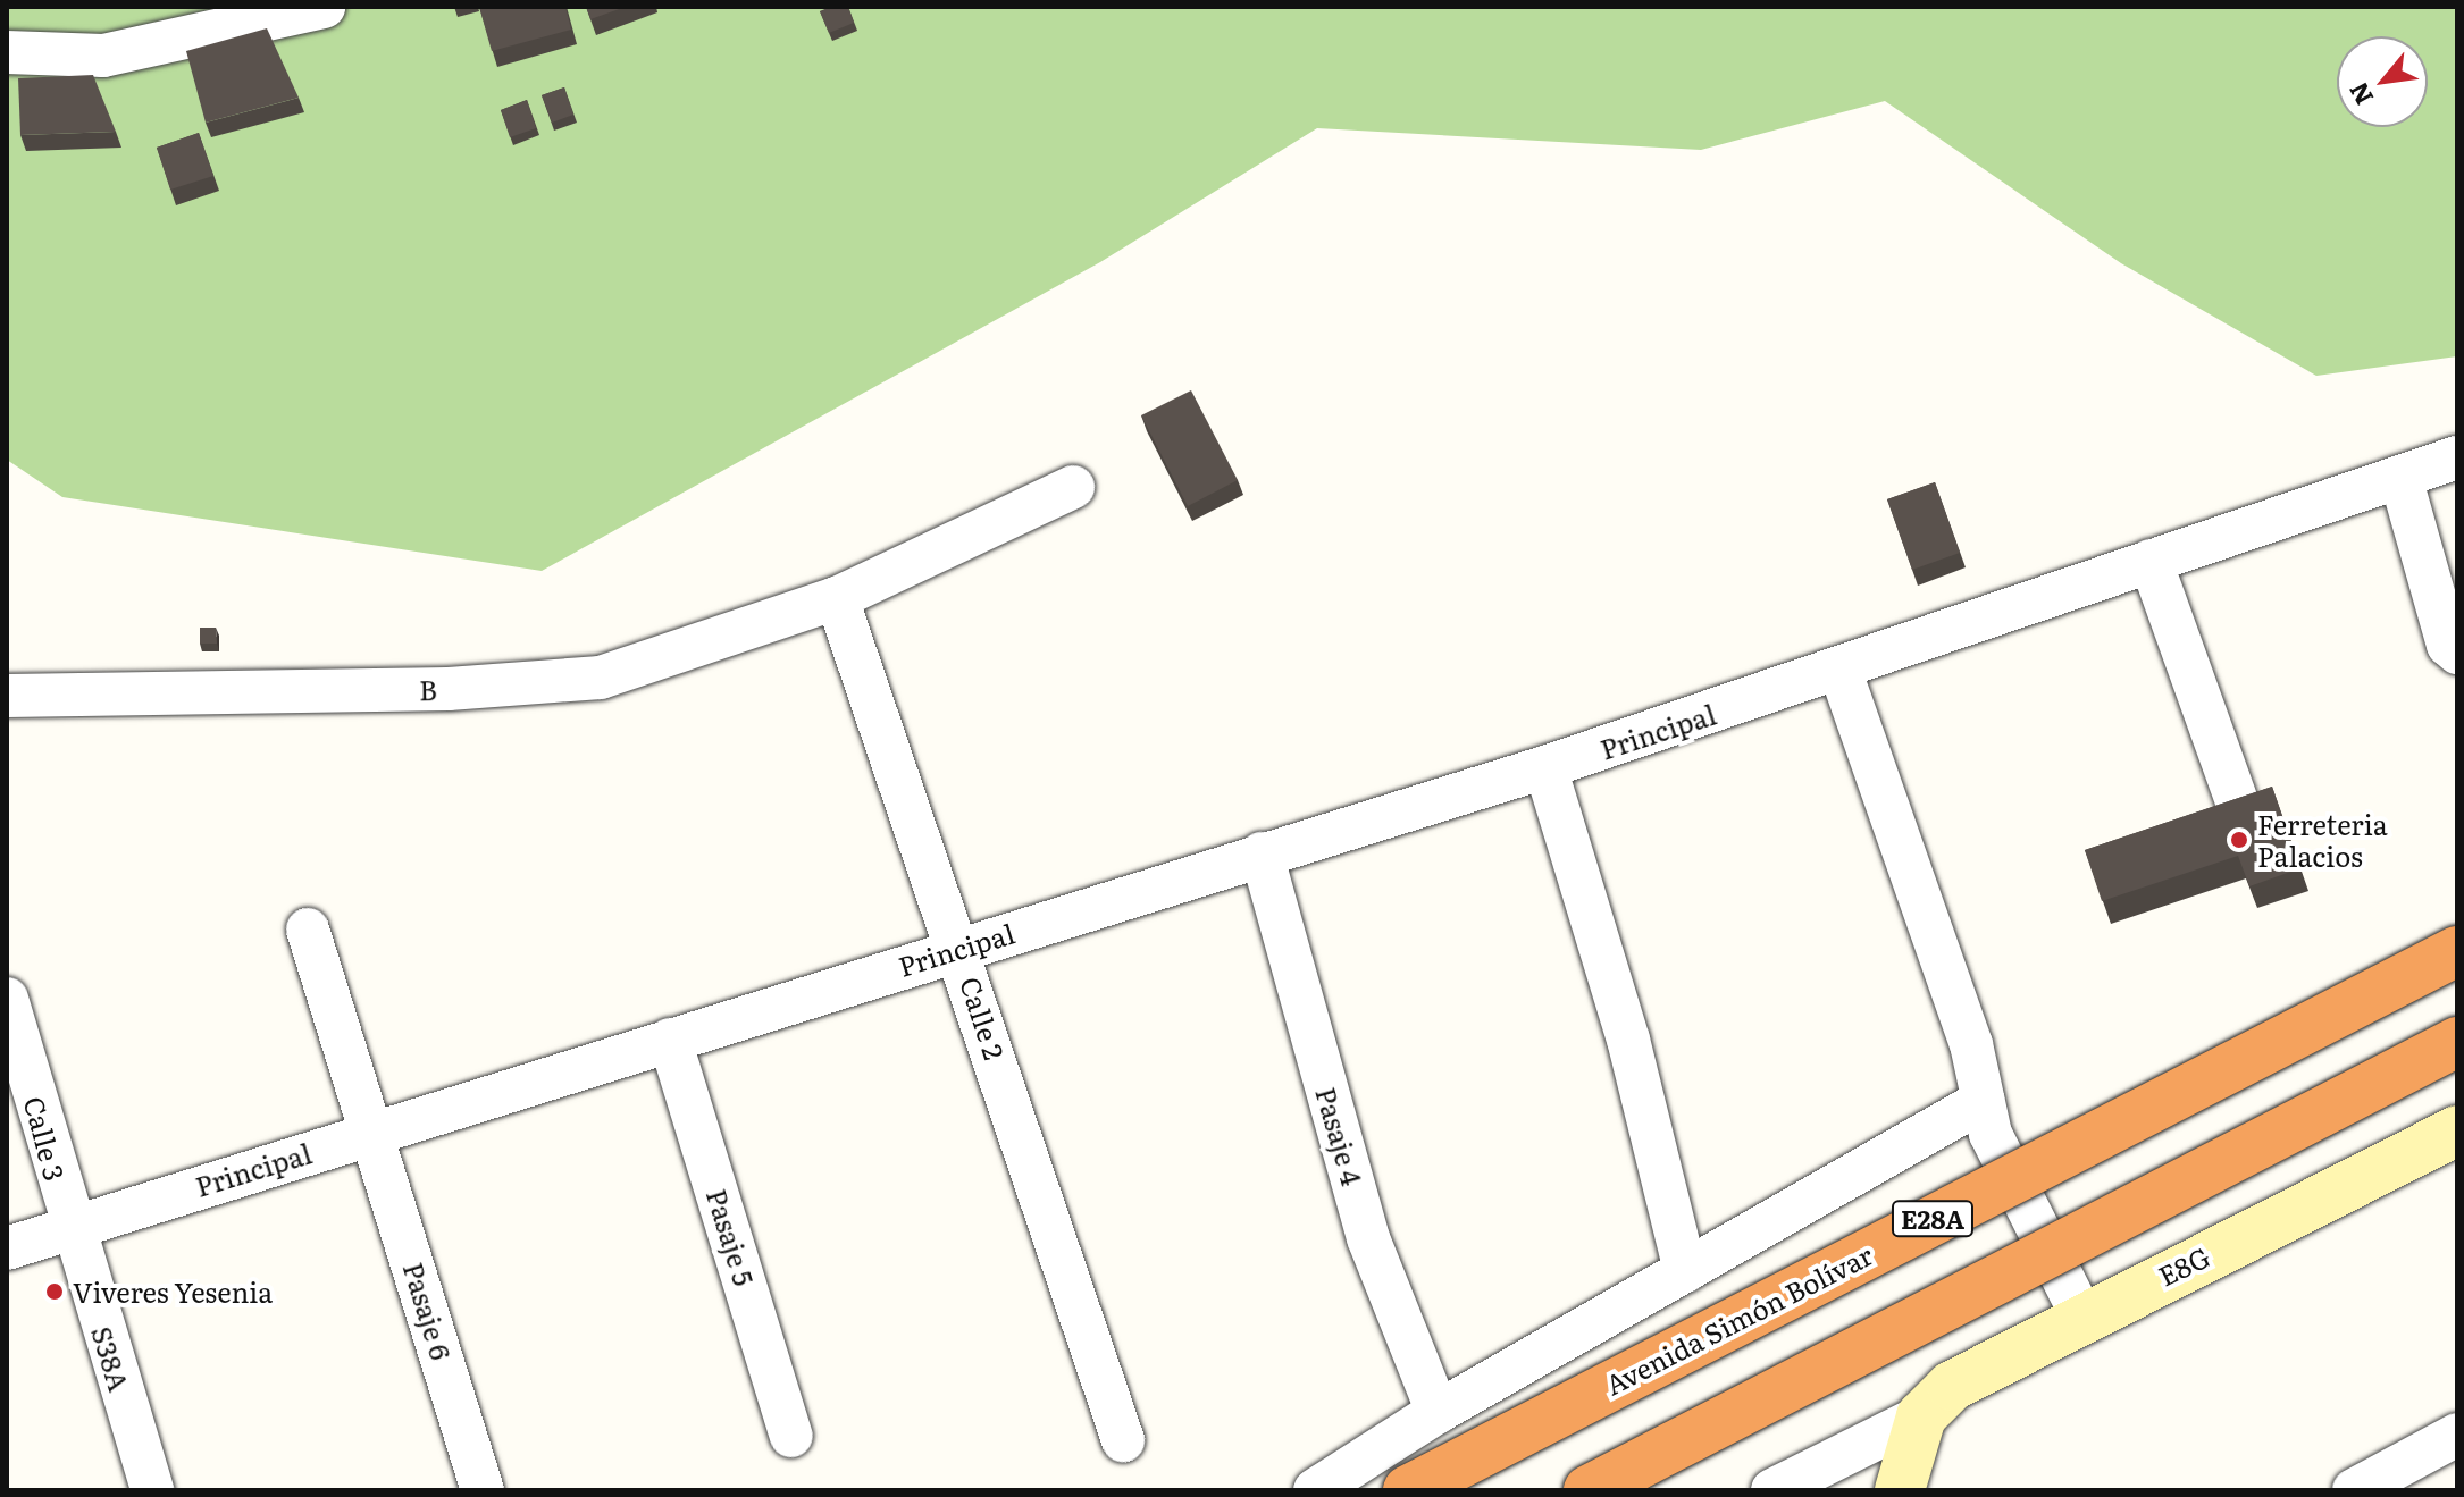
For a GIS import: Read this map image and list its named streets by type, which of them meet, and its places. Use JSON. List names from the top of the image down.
{
  "streets": {
    "highway": ["E28A", "Avenida Simón Bolívar"],
    "street": [
      "B",
      "Principal",
      "Calle 2",
      "Pasaje 4",
      "Calle 3",
      "Pasaje 5",
      "E8G",
      "Pasaje 6",
      "S38A"
    ]
  },
  "crossings": [
    ["B", "Calle 2"],
    ["Principal", "Calle 2"],
    ["Principal", "Pasaje 4"],
    ["Principal", "Calle 3"],
    ["Principal", "Pasaje 5"],
    ["Principal", "Pasaje 6"],
    ["Principal", "S38A"],
    ["Calle 3", "S38A"]
  ],
  "places": ["Ferreteria Palacios", "Viveres Yesenia"],
  "north": "bottom left"
}
